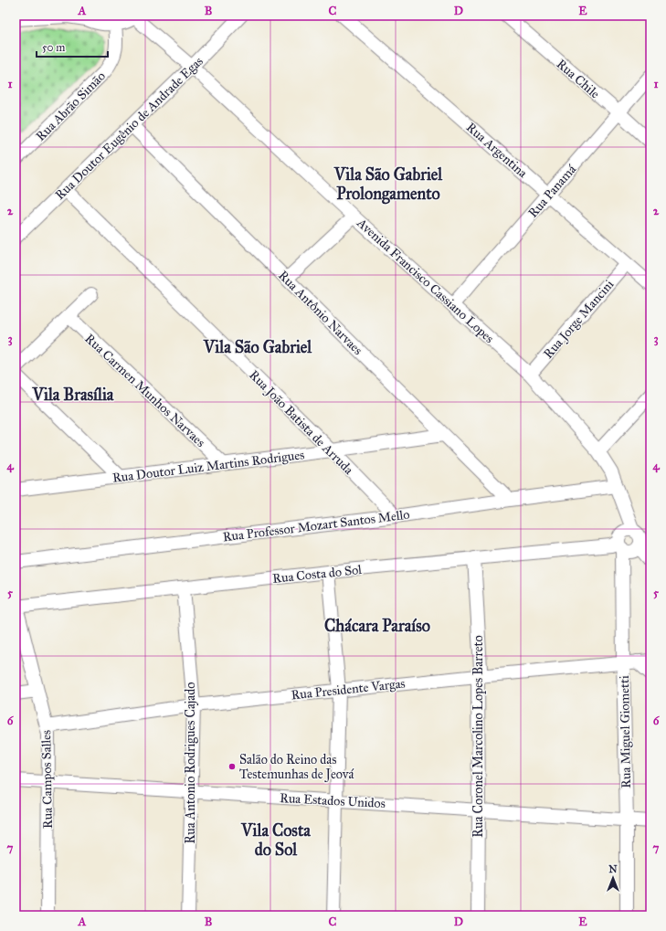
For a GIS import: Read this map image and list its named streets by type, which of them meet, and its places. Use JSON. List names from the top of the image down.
{
  "streets": {
    "street": [
      "Rua Chile",
      "Rua Abrão Simão",
      "Rua Doutor Eugênio de Andrade Egas",
      "Rua Argentina",
      "Rua Panamá",
      "Avenida Francisco Cassiano Lopes",
      "Rua Antônio Narvaes",
      "Rua Jorge Mancini",
      "Rua Carmen Munhos Narvaes",
      "Rua João Batista de Arruda",
      "Rua Doutor Luiz Martins Rodrigues",
      "Rua Professor Mozart Santos Mello",
      "Rua Costa do Sol",
      "Rua Presidente Vargas",
      "Rua Miguel Giometti",
      "Rua Coronel Marcolino Lopes Barreto",
      "Rua Antonio Rodrigues Cajado",
      "Rua Campos Salles",
      "Rua Estados Unidos"
    ]
  },
  "crossings": [
    ["Rua Chile", "Rua Panamá"],
    ["Rua Doutor Eugênio de Andrade Egas", "Avenida Francisco Cassiano Lopes"],
    ["Rua Doutor Eugênio de Andrade Egas", "Rua Antônio Narvaes"],
    ["Rua Doutor Eugênio de Andrade Egas", "Rua João Batista de Arruda"],
    ["Rua Argentina", "Rua Panamá"],
    ["Rua Argentina", "Rua Jorge Mancini"],
    ["Rua Panamá", "Avenida Francisco Cassiano Lopes"],
    ["Avenida Francisco Cassiano Lopes", "Rua Jorge Mancini"],
    ["Avenida Francisco Cassiano Lopes", "Rua Professor Mozart Santos Mello"],
    ["Avenida Francisco Cassiano Lopes", "Rua Miguel Giometti"],
    ["Rua Antônio Narvaes", "Rua Doutor Luiz Martins Rodrigues"],
    ["Rua Antônio Narvaes", "Rua Professor Mozart Santos Mello"],
    ["Rua Carmen Munhos Narvaes", "Rua Doutor Luiz Martins Rodrigues"],
    ["Rua João Batista de Arruda", "Rua Doutor Luiz Martins Rodrigues"],
    ["Rua João Batista de Arruda", "Rua Professor Mozart Santos Mello"],
    ["Rua Professor Mozart Santos Mello", "Rua Miguel Giometti"],
    ["Rua Costa do Sol", "Rua Miguel Giometti"],
    ["Rua Costa do Sol", "Rua Coronel Marcolino Lopes Barreto"],
    ["Rua Costa do Sol", "Rua Antonio Rodrigues Cajado"],
    ["Rua Costa do Sol", "Rua Campos Salles"],
    ["Rua Presidente Vargas", "Rua Miguel Giometti"],
    ["Rua Presidente Vargas", "Rua Coronel Marcolino Lopes Barreto"],
    ["Rua Presidente Vargas", "Rua Antonio Rodrigues Cajado"],
    ["Rua Presidente Vargas", "Rua Campos Salles"],
    ["Rua Miguel Giometti", "Rua Estados Unidos"],
    ["Rua Coronel Marcolino Lopes Barreto", "Rua Estados Unidos"],
    ["Rua Antonio Rodrigues Cajado", "Rua Estados Unidos"],
    ["Rua Campos Salles", "Rua Estados Unidos"]
  ],
  "districts": [
    "Vila São Gabriel Prolongamento",
    "Vila São Gabriel",
    "Vila Brasília",
    "Chácara Paraíso",
    "Vila Costa do Sol"
  ],
  "places": ["Salão do Reino das Testemunhas de Jeová"],
  "scale_bar": "50 m",
  "north": "top",
  "grid": {
    "columns": [
      "A",
      "B",
      "C",
      "D",
      "E"
    ],
    "rows": [
      "1",
      "2",
      "3",
      "4",
      "5",
      "6",
      "7"
    ]
  }
}
